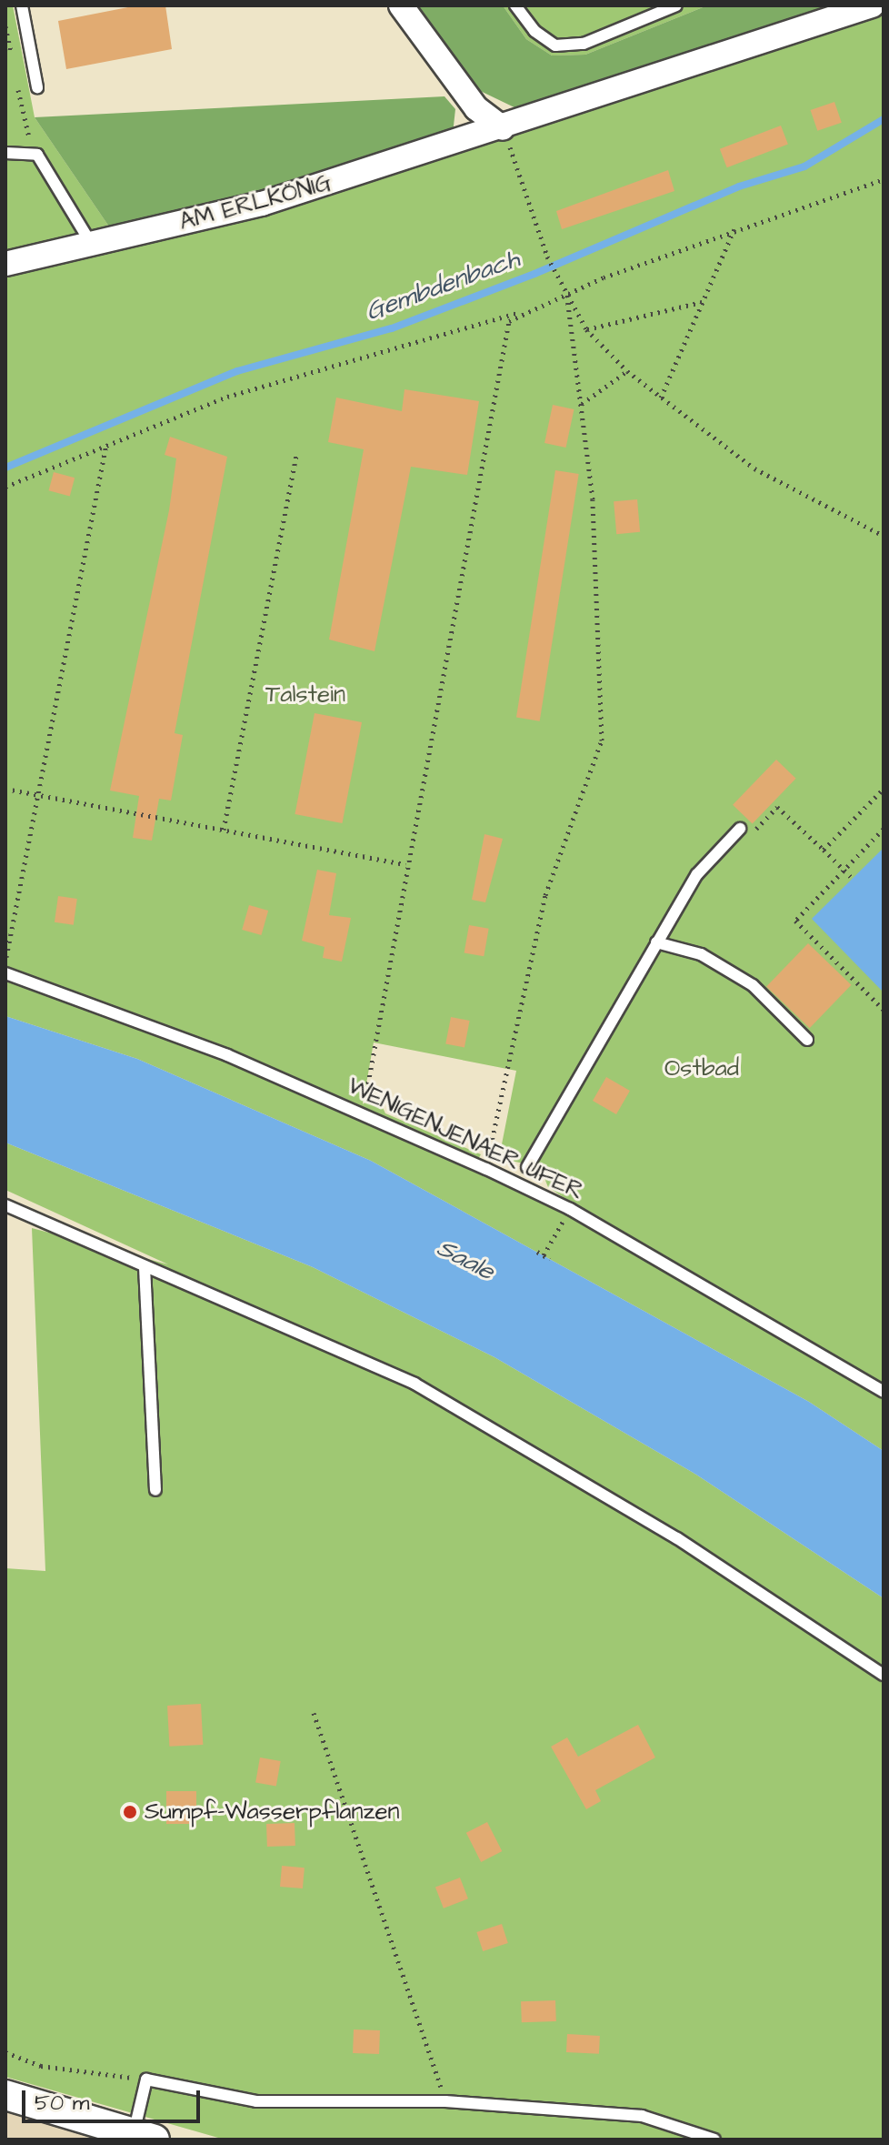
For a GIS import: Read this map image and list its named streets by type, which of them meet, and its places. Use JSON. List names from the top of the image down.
{
  "streets": {
    "street": ["AM ERLKÖNIG"],
    "lane": ["WENIGENJENAER UFER"]
  },
  "water": ["Gembdenbach", "Saale"],
  "parks": ["Talstein", "Ostbad"],
  "places": ["Sumpf-Wasserpflanzen"],
  "scale_bar": "50 m"
}
